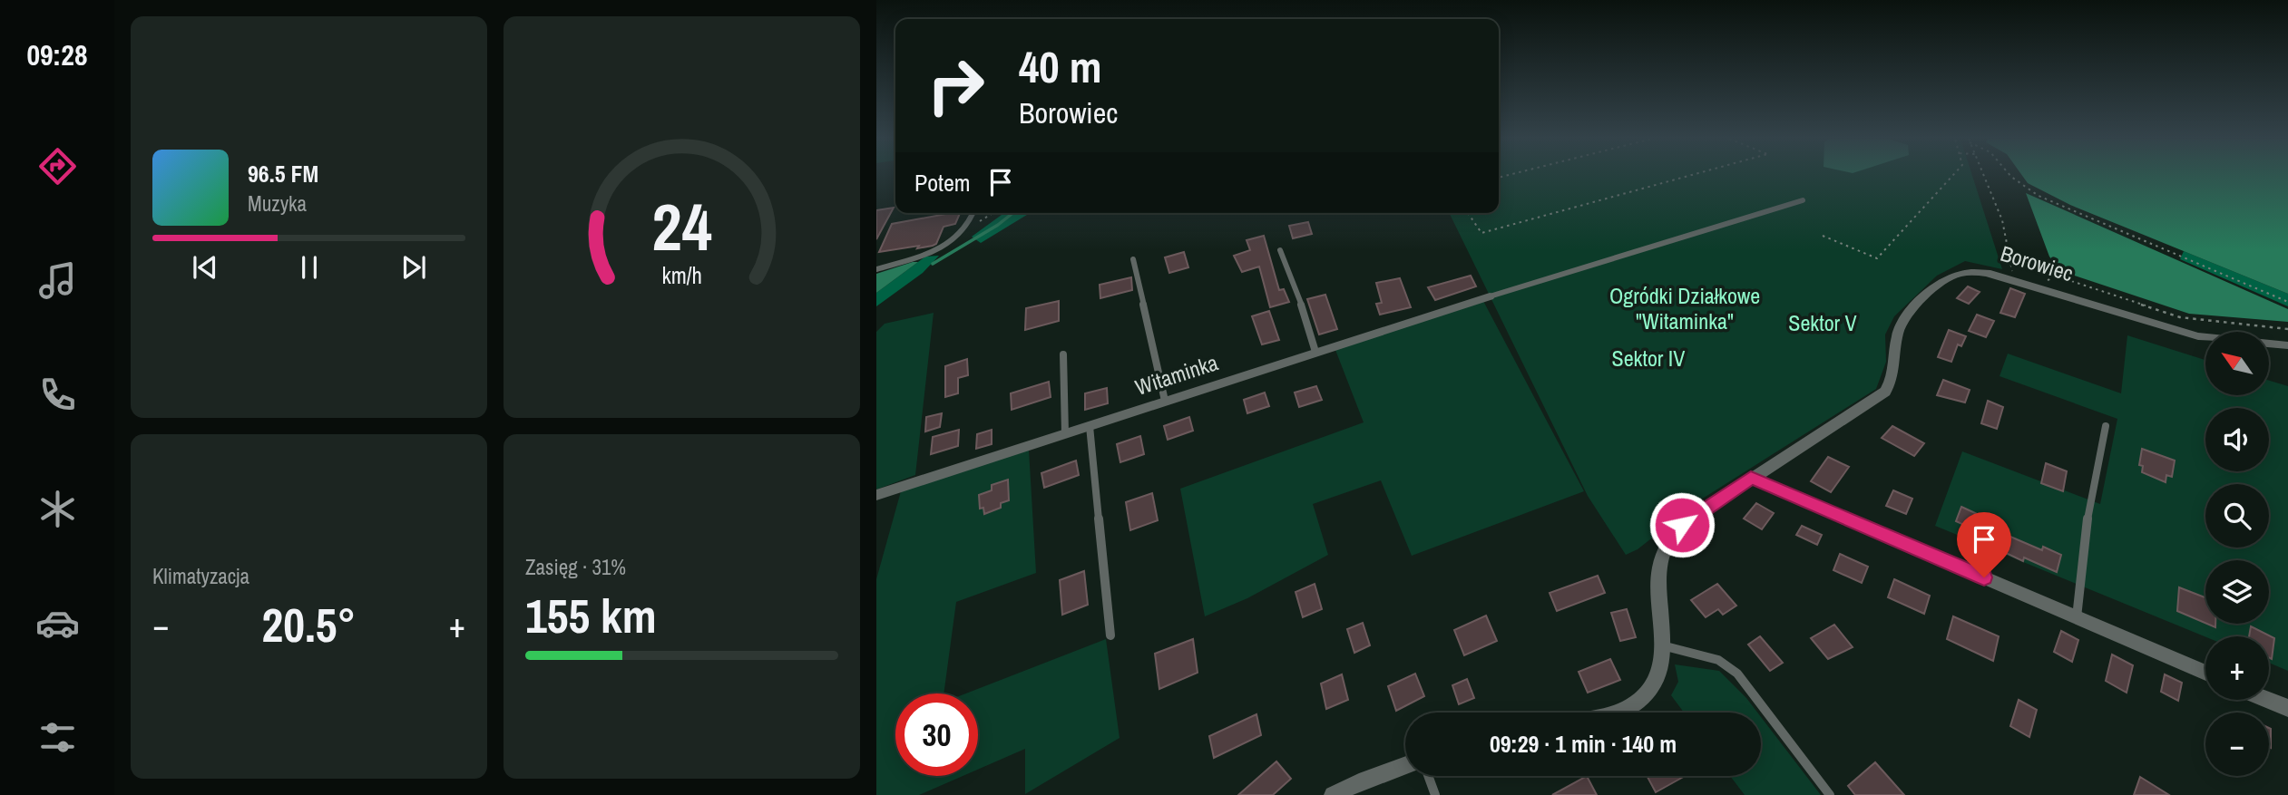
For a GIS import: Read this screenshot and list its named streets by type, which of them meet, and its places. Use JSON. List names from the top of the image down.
{
  "streets": {
    "street": ["Borowiec", "Witaminka"]
  },
  "parks": ["Ogródki Działkowe \"Witaminka\"", "Sektor V", "Sektor IV"],
  "north": "top left",
  "page": {
    "tabs": "09:28",
    "turn": ["40 m", "Borowiec"],
    "song": ["96.5 FM", "Muzyka"],
    "then": "Potem",
    "map_buttons": ["+", "−"],
    "tile": [
      "Klimatyzacja",
      ["Zasięg · 31%", "155 km"]
    ],
    "heat": ["−", "20.5°", "+"],
    "limit": "30",
    "trip": "09:29 · 1 min · 140 m",
    "gauge": ["24", "km/h"]
  }
}
